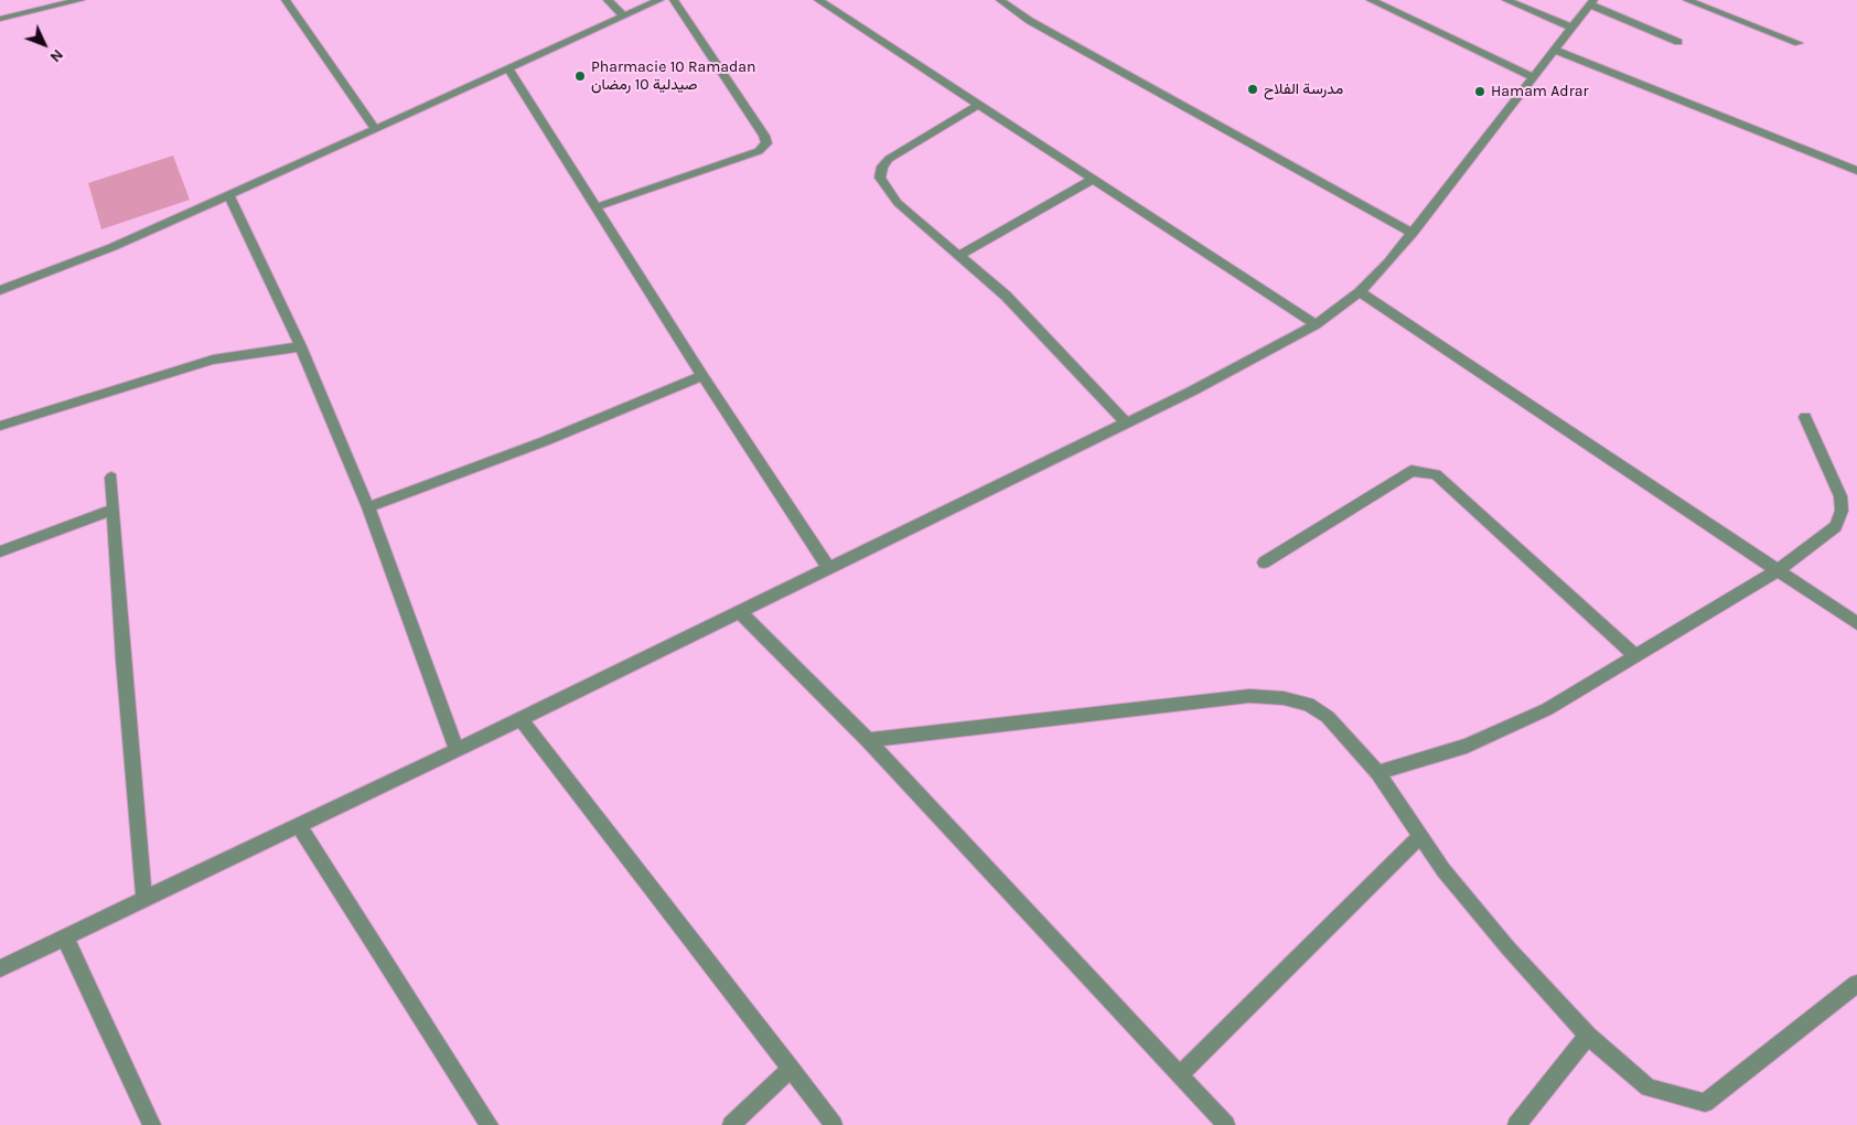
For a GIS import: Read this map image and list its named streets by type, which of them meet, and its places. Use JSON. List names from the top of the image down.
{
  "places": ["Pharmacie 10 Ramadan صيدلية 10 رمضان", "مدرسة الفلاح", "Hamam Adrar"],
  "north": "bottom right"
}
